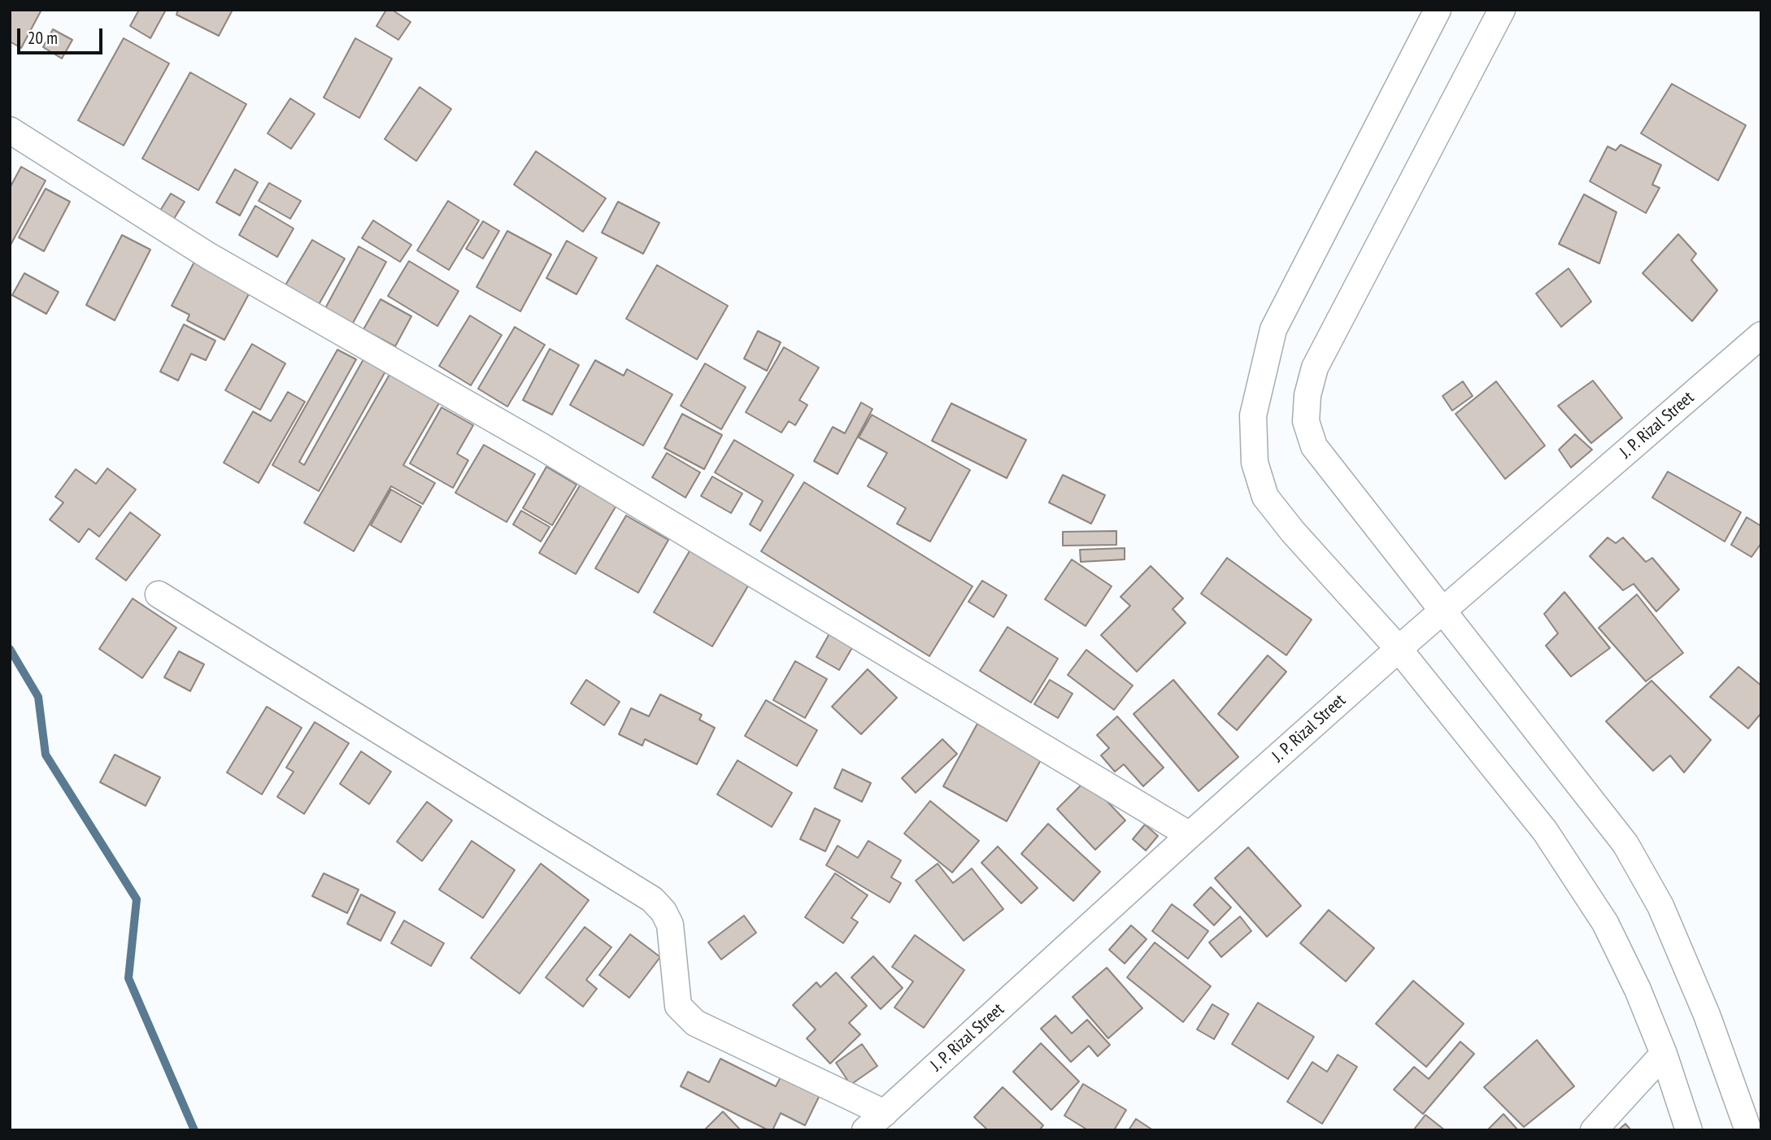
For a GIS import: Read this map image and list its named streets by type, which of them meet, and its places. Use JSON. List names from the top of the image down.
{
  "streets": {
    "street": ["J. P. Rizal Street"]
  },
  "scale_bar": "20 m"
}
